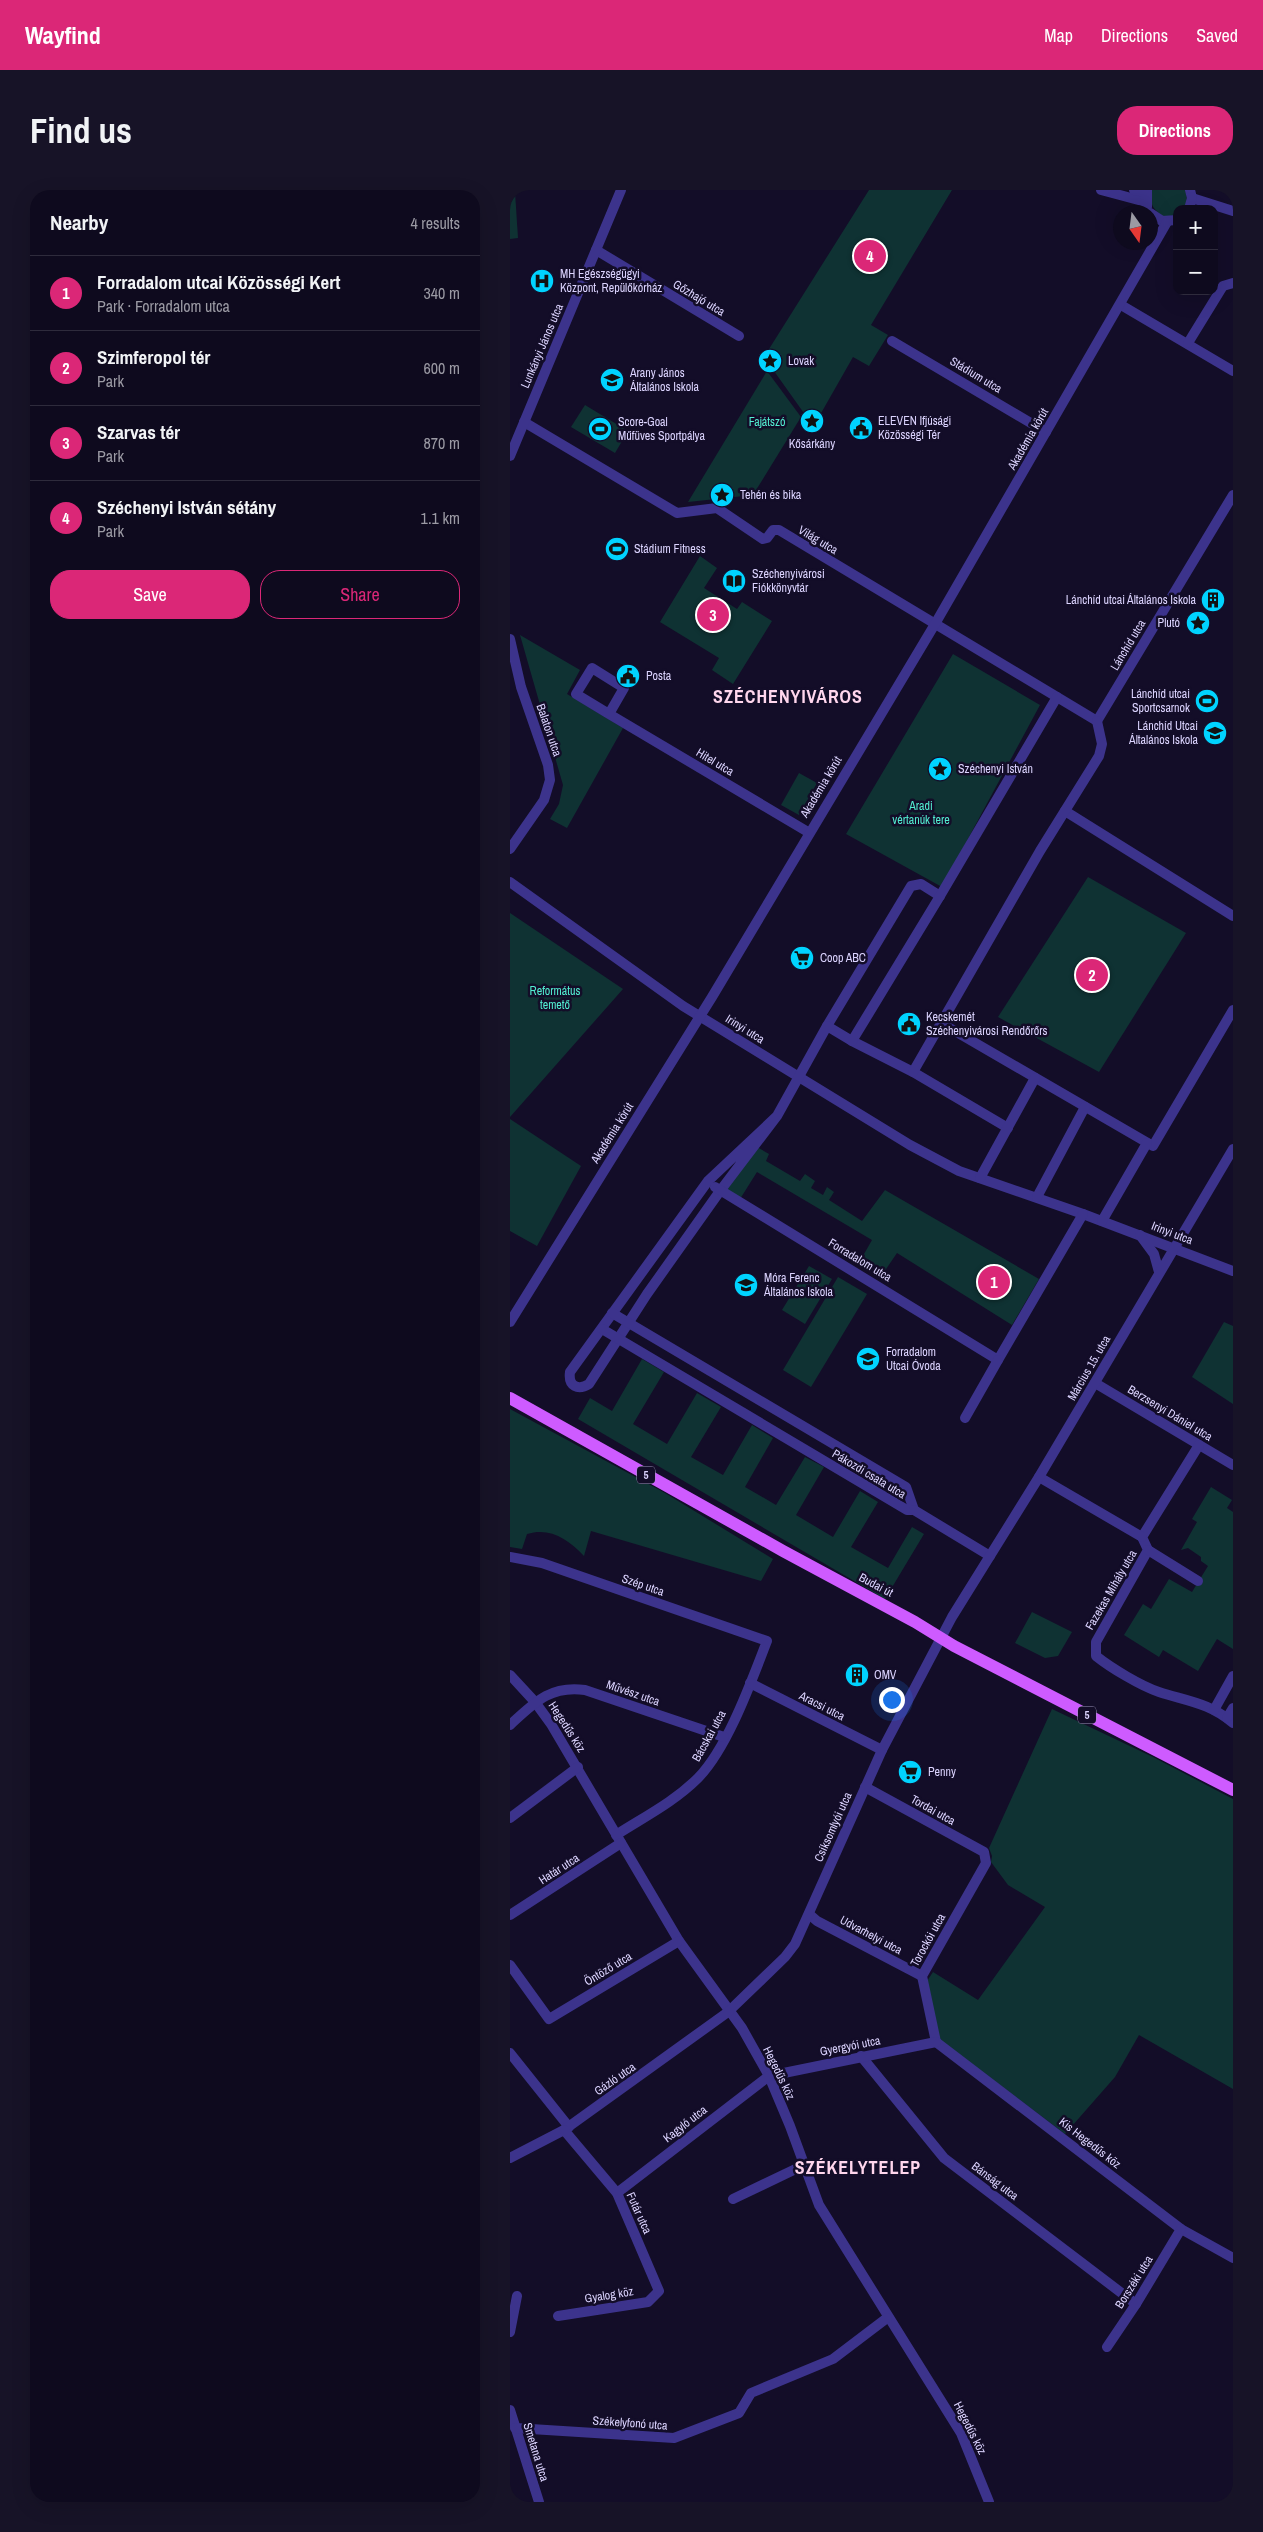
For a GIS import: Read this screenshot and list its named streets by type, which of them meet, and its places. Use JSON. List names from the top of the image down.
{
  "streets": {
    "main road": ["5", "Budai út"],
    "street": [
      "Gőzhajó utca",
      "Lunkányi János utca",
      "Stádium utca",
      "Akadémia körút",
      "Világ utca",
      "Lánchíd utca",
      "Balaton utca",
      "Hitel utca",
      "Irinyi utca",
      "Forradalom utca",
      "Március 15. utca",
      "Berzsenyi Dániel utca",
      "Pákozdi csata utca",
      "Szép utca",
      "Fazekas Mihály utca",
      "Művész utca",
      "Aracsi utca",
      "Hegedűs köz",
      "Bácskai utca",
      "Tordai utca",
      "Csíksomlyói utca",
      "Határ utca",
      "Udvarhelyi utca",
      "Torockói utca",
      "Öntöző utca",
      "Gyergyói utca",
      "Gázló utca",
      "Kagyló utca",
      "Kis Hegedűs köz",
      "Bánság utca",
      "Futár utca",
      "Borszéki utca",
      "Gyalog köz",
      "Székelyfonó utca",
      "Smetana utca"
    ]
  },
  "crossings": [
    ["Gőzhajó utca", "Lunkányi János utca"],
    ["Lunkányi János utca", "Világ utca"],
    ["Stádium utca", "Akadémia körút"],
    ["Akadémia körút", "Világ utca"],
    ["Akadémia körút", "Hitel utca"],
    ["Akadémia körút", "Irinyi utca"],
    ["Világ utca", "Lánchíd utca"],
    ["Irinyi utca", "Március 15. utca"],
    ["Március 15. utca", "Berzsenyi Dániel utca"],
    ["Március 15. utca", "Budai út"],
    ["Március 15. utca", "Csíksomlyói utca"],
    ["Berzsenyi Dániel utca", "Fazekas Mihály utca"],
    ["Szép utca", "Bácskai utca"],
    ["Budai út", "Csíksomlyói utca"],
    ["Művész utca", "Hegedűs köz"],
    ["Művész utca", "Bácskai utca"],
    ["Aracsi utca", "Bácskai utca"],
    ["Aracsi utca", "Csíksomlyói utca"],
    ["Hegedűs köz", "Bácskai utca"],
    ["Hegedűs köz", "Csíksomlyói utca"],
    ["Hegedűs köz", "Határ utca"],
    ["Hegedűs köz", "Öntöző utca"],
    ["Hegedűs köz", "Gyergyói utca"],
    ["Hegedűs köz", "Gázló utca"],
    ["Hegedűs köz", "Kagyló utca"],
    ["Hegedűs köz", "Székelyfonó utca"],
    ["Bácskai utca", "Határ utca"],
    ["Tordai utca", "Csíksomlyói utca"],
    ["Tordai utca", "Torockói utca"],
    ["Csíksomlyói utca", "Udvarhelyi utca"],
    ["Csíksomlyói utca", "Gázló utca"],
    ["Udvarhelyi utca", "Torockói utca"],
    ["Torockói utca", "Gyergyói utca"],
    ["Torockói utca", "Kis Hegedűs köz"],
    ["Gyergyói utca", "Kagyló utca"],
    ["Gyergyói utca", "Kis Hegedűs köz"],
    ["Gyergyói utca", "Bánság utca"],
    ["Gázló utca", "Futár utca"],
    ["Kagyló utca", "Futár utca"],
    ["Kis Hegedűs köz", "Borszéki utca"],
    ["Bánság utca", "Borszéki utca"],
    ["Futár utca", "Gyalog köz"],
    ["Székelyfonó utca", "Smetana utca"]
  ],
  "districts": ["SZÉCHENYIVÁROS", "SZÉKELYTELEP"],
  "parks": ["Fajátszó", "Aradi vértanúk tere", "Református temető"],
  "places": {
    "hospital": ["MH Egészségügyi Központ, Repülőkórház"],
    "place": [
      "Lovak",
      "Kősárkány",
      "Tehén és bika",
      "Plutó",
      "Széchenyi István"
    ],
    "school or university": [
      "Arany János Általános Iskola",
      "Lánchíd Utcai Általános Iskola",
      "Móra Ferenc Általános Iskola",
      "Forradalom Utcai Óvoda"
    ],
    "public building": ["ELEVEN Ifjúsági Közösségi Tér", "Posta", "Kecskemét Széchenyivárosi Rendőrőrs"],
    "sports": ["Score-Goal Műfüves Sportpálya", "Stádium Fitness", "Lánchíd utcai Sportcsarnok"],
    "library": ["Széchenyivárosi Fiókkönyvtár"],
    "building": ["Lánchíd utcai Általános Iskola", "OMV"],
    "supermarket": ["Coop ABC", "Penny"]
  },
  "north": "bottom",
  "page": {
    "header": "Wayfind",
    "nav": ["Map", "Directions", "Saved"],
    "buttons": [
      "Directions",
      ["Save", "Share"]
    ],
    "title": "Find us",
    "heading": ["Nearby", "4 results"],
    "map_buttons": ["+", "−"],
    "pins": [
      "4",
      "3",
      "2",
      "1"
    ],
    "list": [
      {
        "mark": "1",
        "name": "Forradalom utcai Közösségi Kert",
        "note": "Park · Forradalom utca",
        "value": "340 m"
      },
      {
        "mark": "2",
        "name": "Szimferopol tér",
        "note": "Park",
        "value": "600 m"
      },
      {
        "mark": "3",
        "name": "Szarvas tér",
        "note": "Park",
        "value": "870 m"
      },
      {
        "mark": "4",
        "name": "Széchenyi István sétány",
        "note": "Park",
        "value": "1.1 km"
      }
    ]
  }
}
